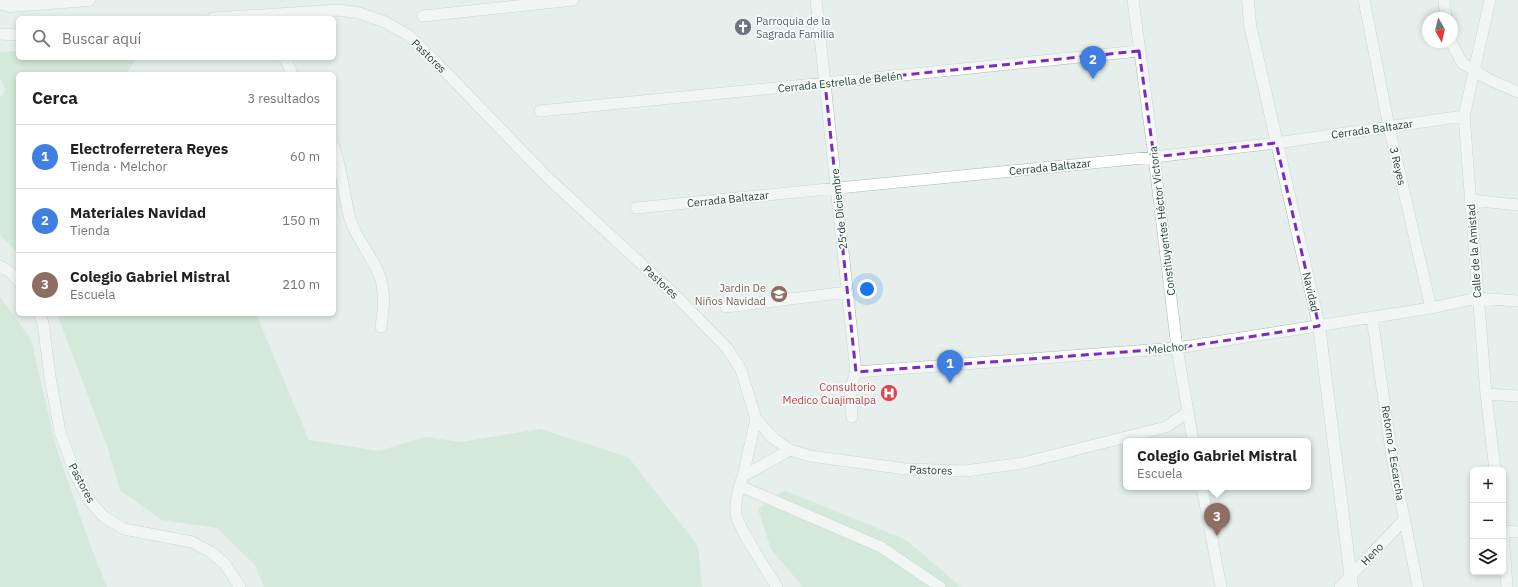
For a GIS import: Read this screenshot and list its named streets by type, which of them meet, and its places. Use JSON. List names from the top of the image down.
{
  "streets": {
    "street": [
      "Pastores",
      "Cerrada Estrella de Belén",
      "Cerrada Baltazar",
      "3 Reyes",
      "25 de Diciembre",
      "Constituyentes Héctor Victoria",
      "Calle de la Amistad",
      "Navidad",
      "Melchor",
      "Retorno 1 Escarcha",
      "Heno"
    ]
  },
  "crossings": [
    ["Pastores", "Constituyentes Héctor Victoria"],
    ["Cerrada Estrella de Belén", "25 de Diciembre"],
    ["Cerrada Estrella de Belén", "Constituyentes Héctor Victoria"],
    ["Cerrada Baltazar", "3 Reyes"],
    ["Cerrada Baltazar", "25 de Diciembre"],
    ["Cerrada Baltazar", "Constituyentes Héctor Victoria"],
    ["Cerrada Baltazar", "Calle de la Amistad"],
    ["Cerrada Baltazar", "Navidad"],
    ["3 Reyes", "Melchor"],
    ["25 de Diciembre", "Melchor"],
    ["Constituyentes Héctor Victoria", "Melchor"],
    ["Calle de la Amistad", "Melchor"],
    ["Navidad", "Melchor"],
    ["Navidad", "Heno"],
    ["Melchor", "Retorno 1 Escarcha"],
    ["Retorno 1 Escarcha", "Heno"]
  ],
  "places": {
    "church": ["Parroquia de la Sagrada Familia"],
    "school or university": ["Jardin De Niños Navidad"],
    "hospital": ["Consultorio Medico Cuajimalpa"]
  },
  "north": "bottom",
  "page": {
    "search": "Buscar aquí",
    "pins": ["2", "1", "3"],
    "heading": ["Cerca", "3 resultados"],
    "list": [
      {
        "mark": "1",
        "name": "Electroferretera Reyes",
        "note": "Tienda · Melchor",
        "value": "60 m"
      },
      {
        "mark": "2",
        "name": "Materiales Navidad",
        "note": "Tienda",
        "value": "150 m"
      },
      {
        "mark": "3",
        "name": "Colegio Gabriel Mistral",
        "note": "Escuela",
        "value": "210 m"
      }
    ],
    "popup": ["Colegio Gabriel Mistral", "Escuela"],
    "map_buttons": ["+", "−"]
  }
}
